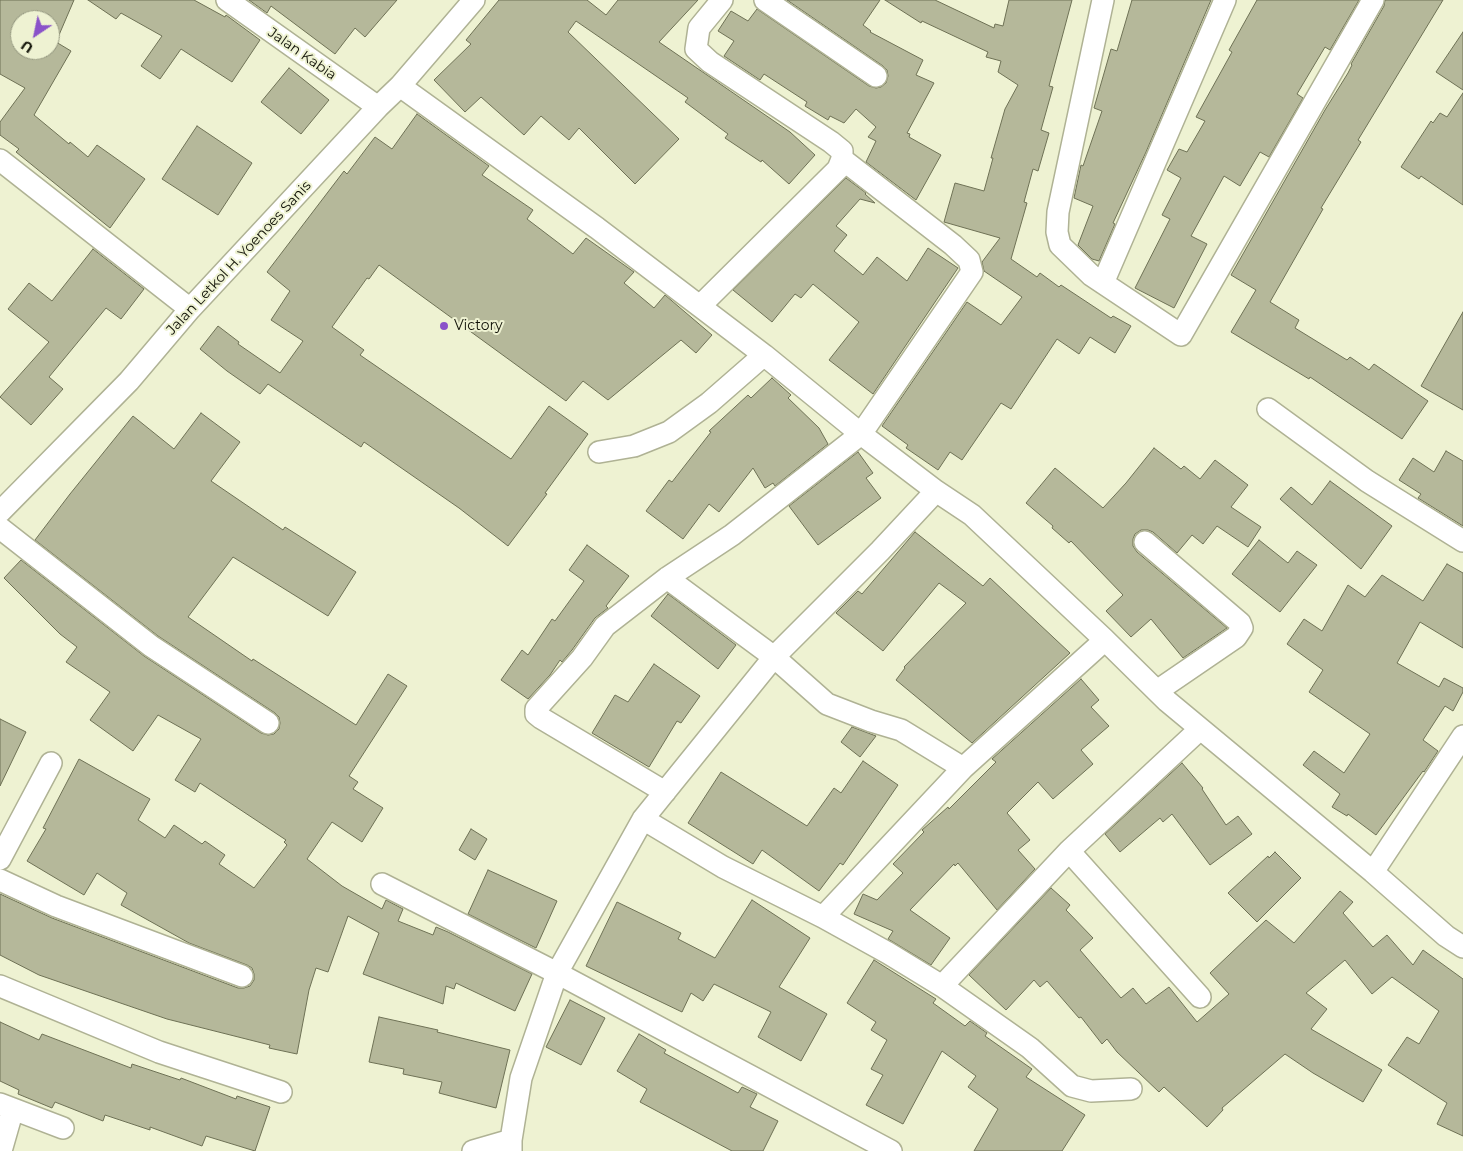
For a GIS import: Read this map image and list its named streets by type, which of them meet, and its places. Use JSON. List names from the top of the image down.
{
  "streets": {
    "street": ["Jalan Kabia", "Jalan Letkol H. Yoenoes Sanis"]
  },
  "crossings": [
    ["Jalan Kabia", "Jalan Letkol H. Yoenoes Sanis"]
  ],
  "places": ["Victory"],
  "north": "bottom left"
}
